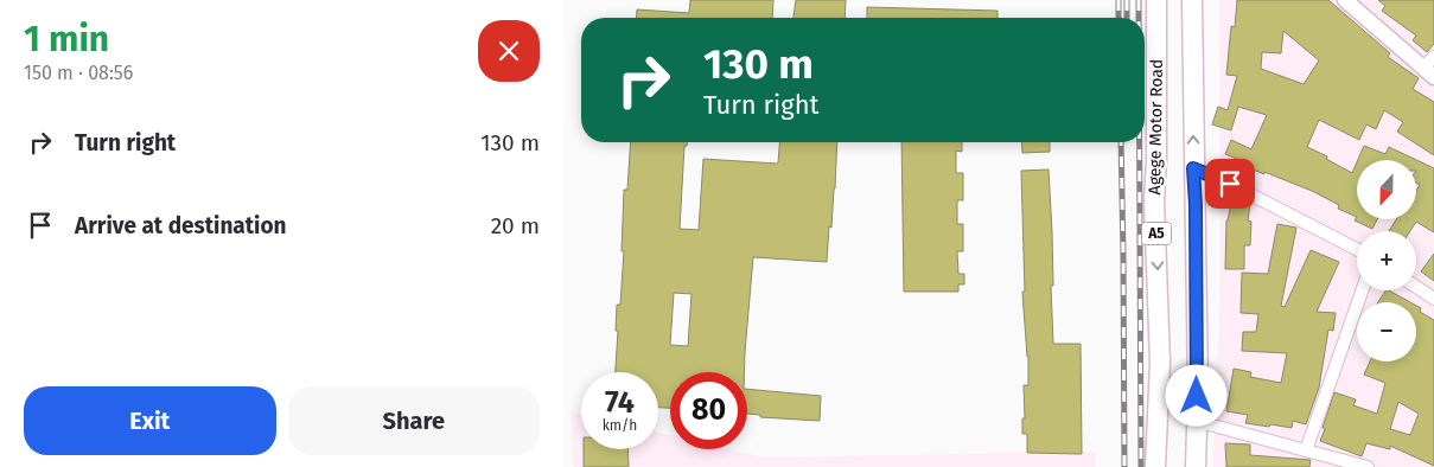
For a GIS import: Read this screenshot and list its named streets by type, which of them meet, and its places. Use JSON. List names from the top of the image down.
{
  "streets": {
    "highway": ["Agege Motor Road", "A5"]
  },
  "north": "bottom",
  "page": {
    "heading": ["1 min", "150 m · 08:56"],
    "turn": ["130 m", "Turn right"],
    "list": [
      {
        "name": "Turn right",
        "value": "130 m"
      },
      {
        "name": "Arrive at destination",
        "value": "20 m"
      }
    ],
    "map_buttons": ["+", "−"],
    "speed": "74 km/h",
    "limit": "80",
    "buttons": ["Exit", "Share"]
  }
}
